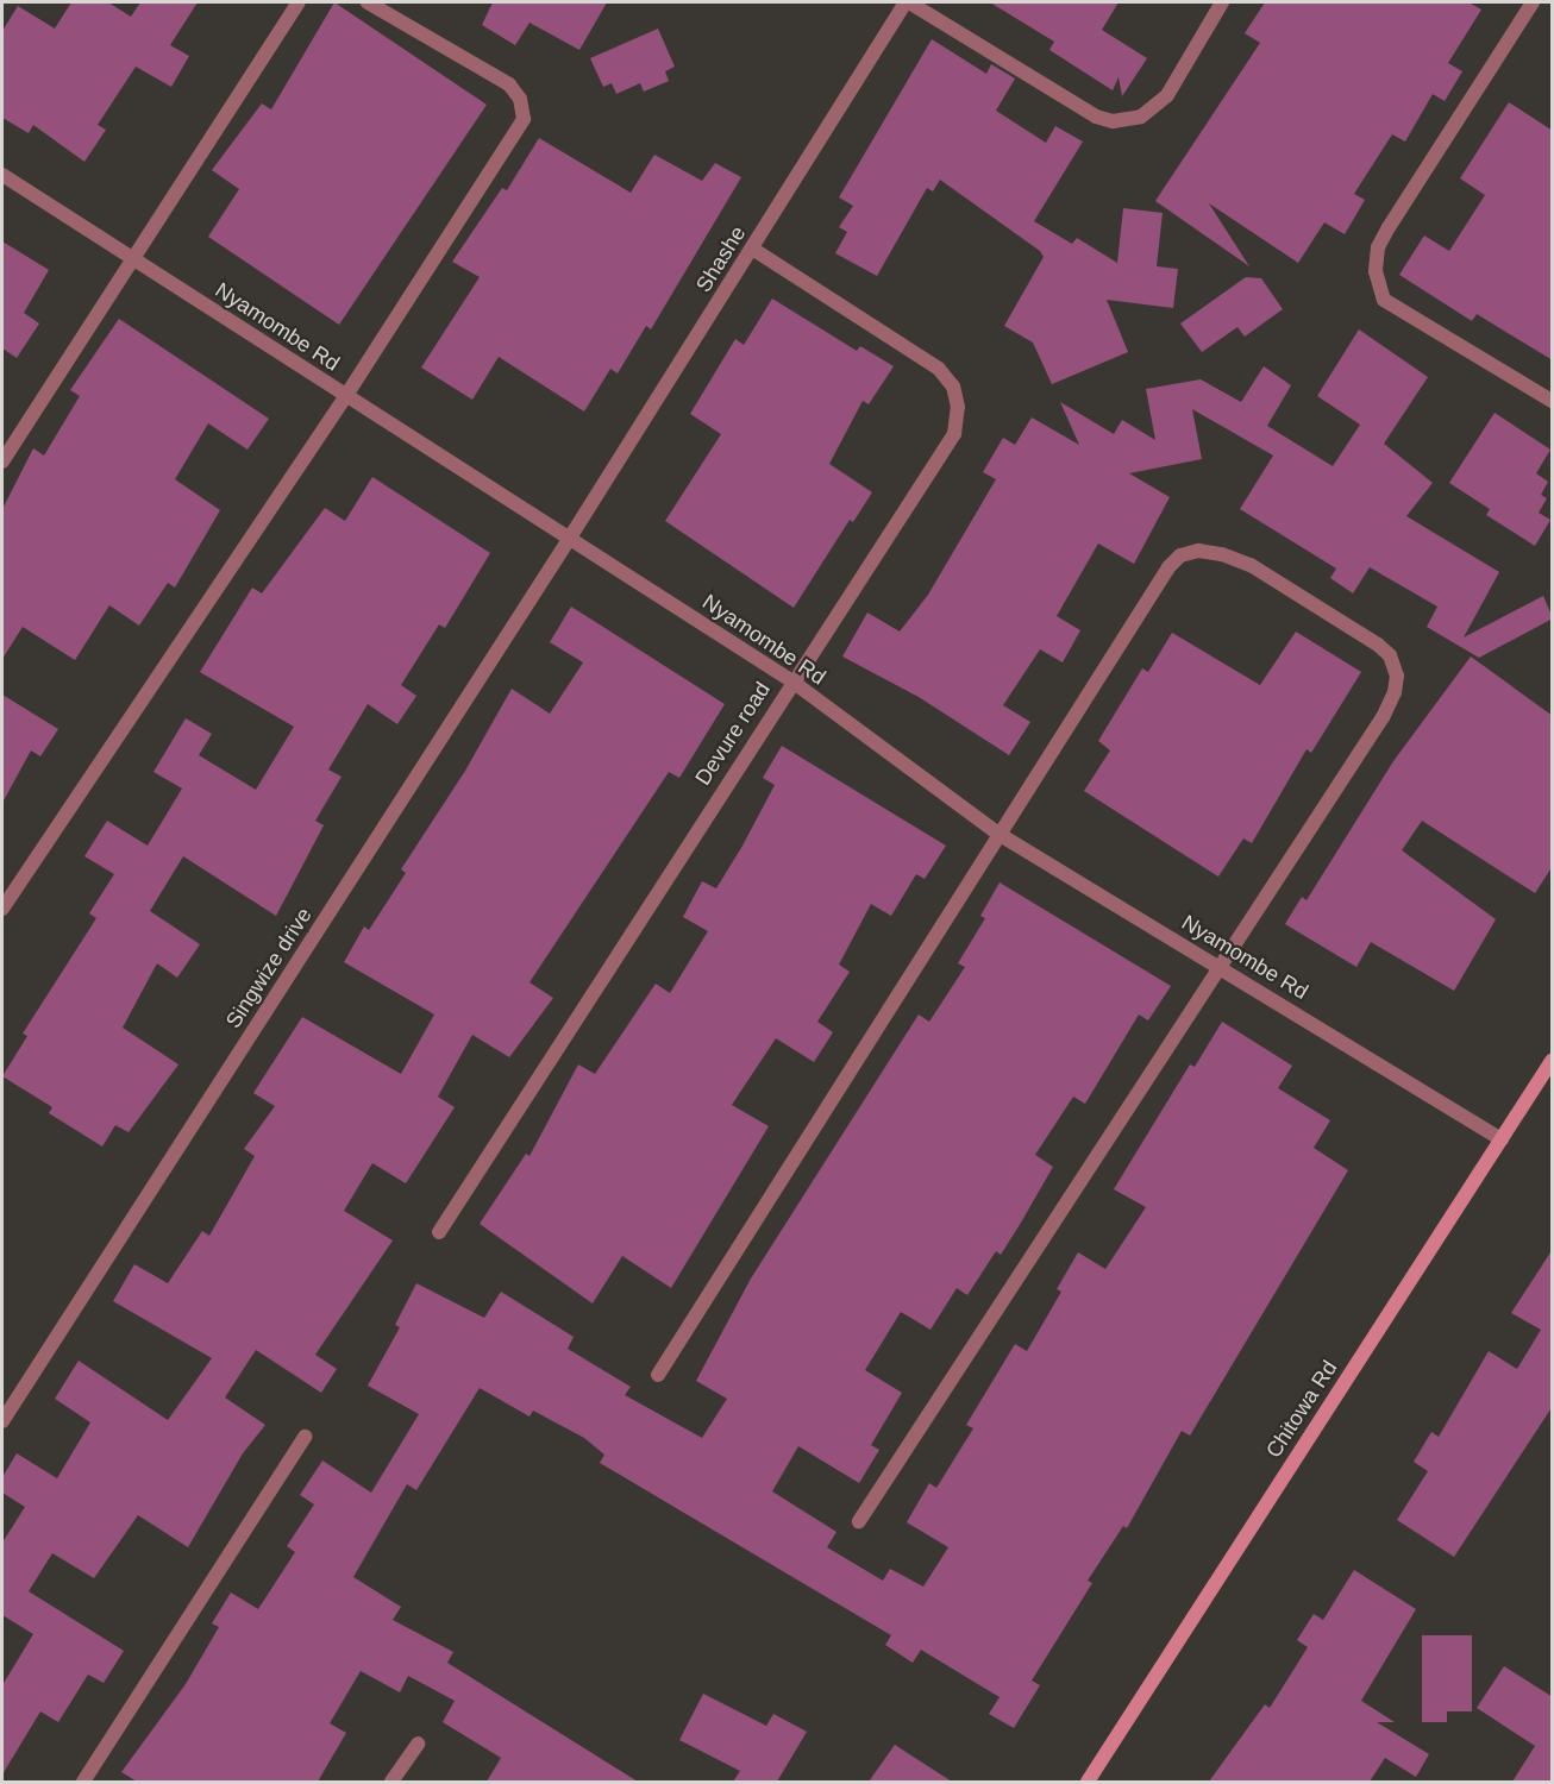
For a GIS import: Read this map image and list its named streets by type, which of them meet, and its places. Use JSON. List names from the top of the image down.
{
  "streets": {
    "street": [
      "Shashe",
      "Nyamombe Rd",
      "Devure road",
      "Singwize drive",
      "Chitowa Rd"
    ]
  },
  "crossings": [
    ["Shashe", "Nyamombe Rd"],
    ["Shashe", "Devure road"],
    ["Shashe", "Singwize drive"],
    ["Nyamombe Rd", "Devure road"],
    ["Nyamombe Rd", "Singwize drive"],
    ["Nyamombe Rd", "Chitowa Rd"]
  ]
}
